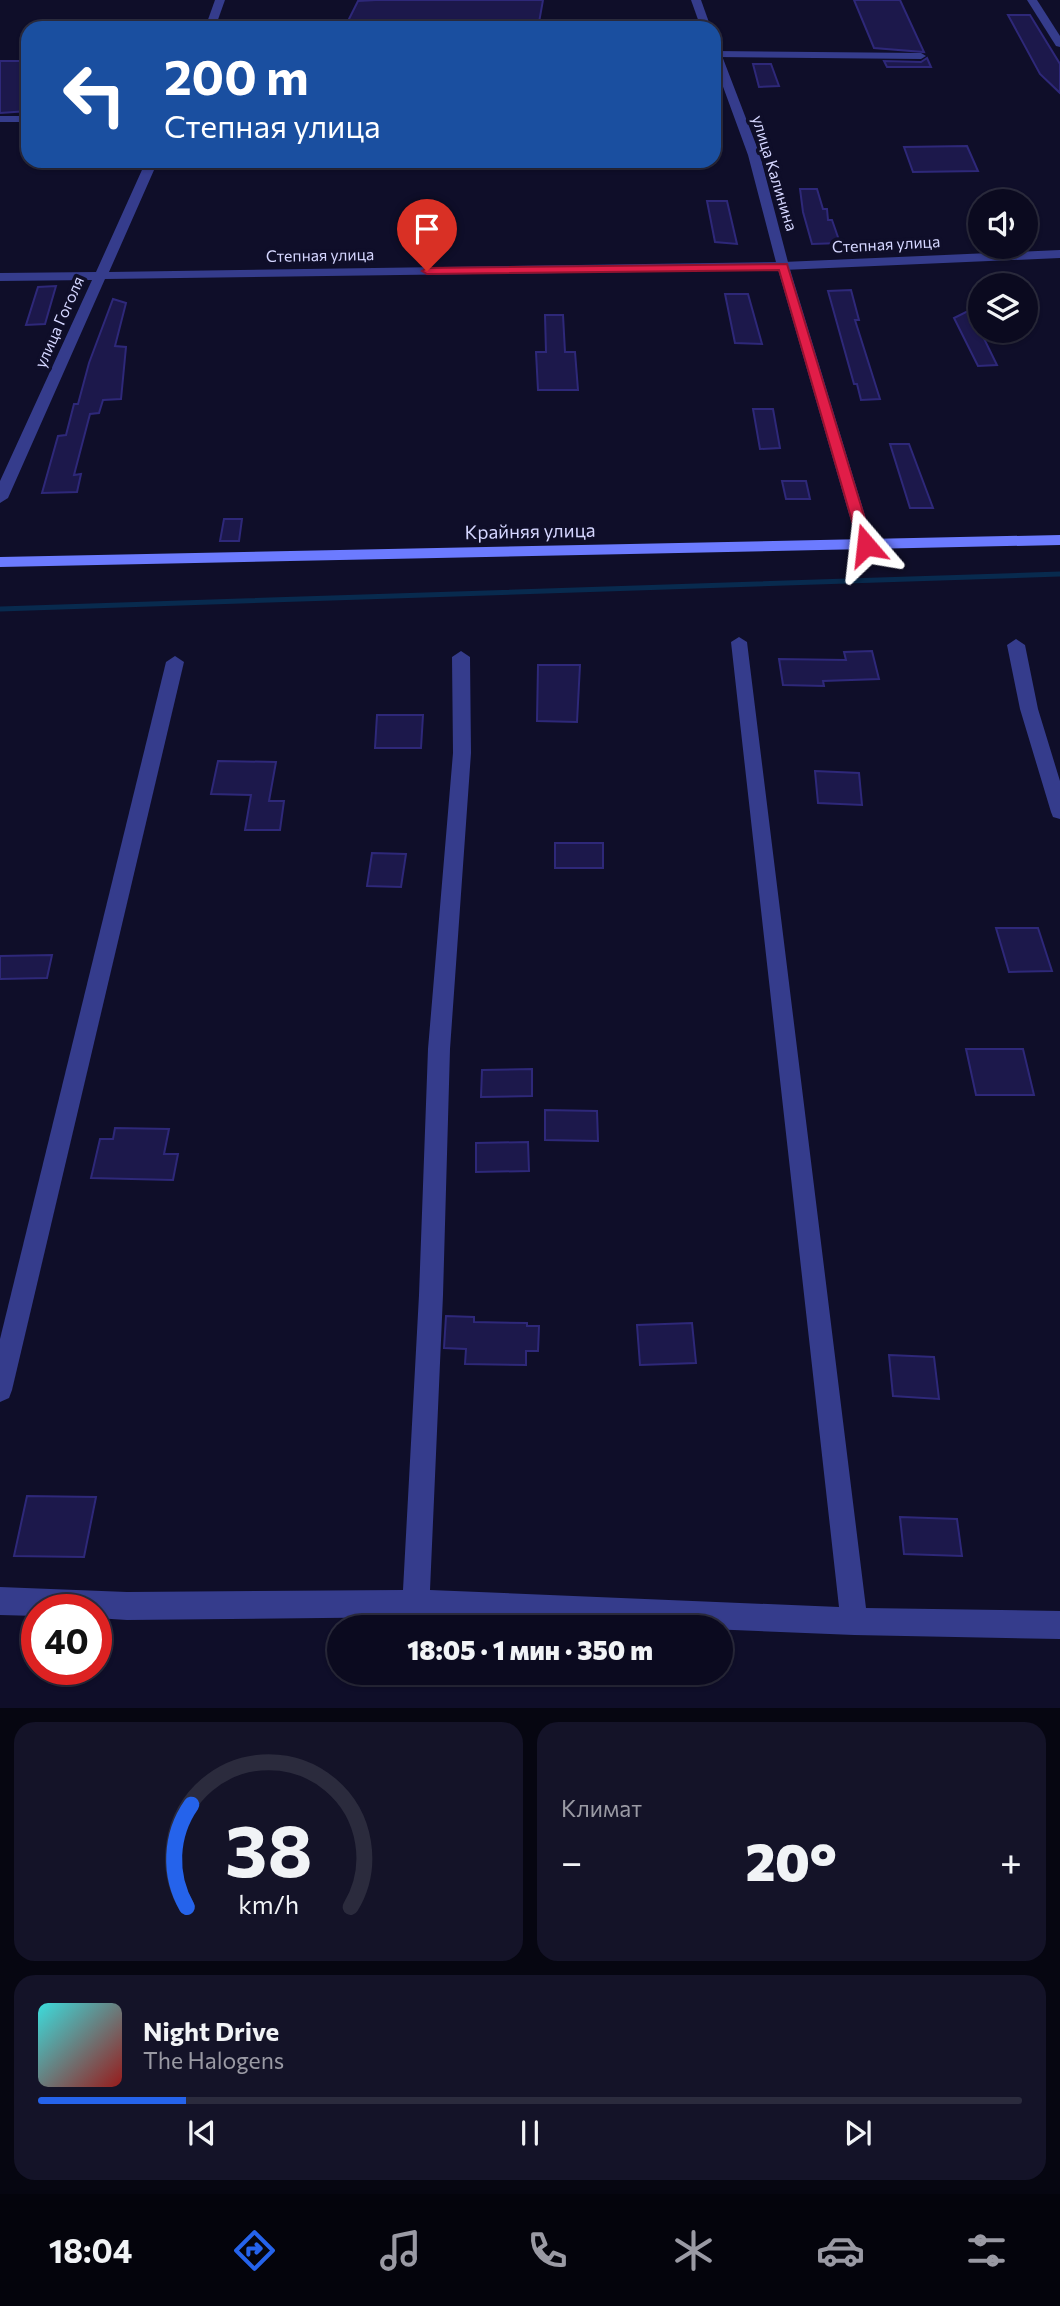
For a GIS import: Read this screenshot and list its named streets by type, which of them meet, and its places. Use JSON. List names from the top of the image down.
{
  "streets": {
    "main road": ["Крайняя улица"],
    "street": ["улица Калинина", "Степная улица", "улица Гоголя"]
  },
  "crossings": [
    ["улица Калинина", "Степная улица"],
    ["улица Калинина", "Крайняя улица"],
    ["Степная улица", "улица Гоголя"]
  ],
  "page": {
    "turn": ["200 m", "Степная улица"],
    "limit": "40",
    "trip": "18:05 · 1 мин · 350 m",
    "tile": "Климат",
    "heat": ["−", "20°", "+"],
    "song": ["Night Drive", "The Halogens"],
    "tabs": "18:04",
    "gauge": ["38", "km/h"]
  }
}
